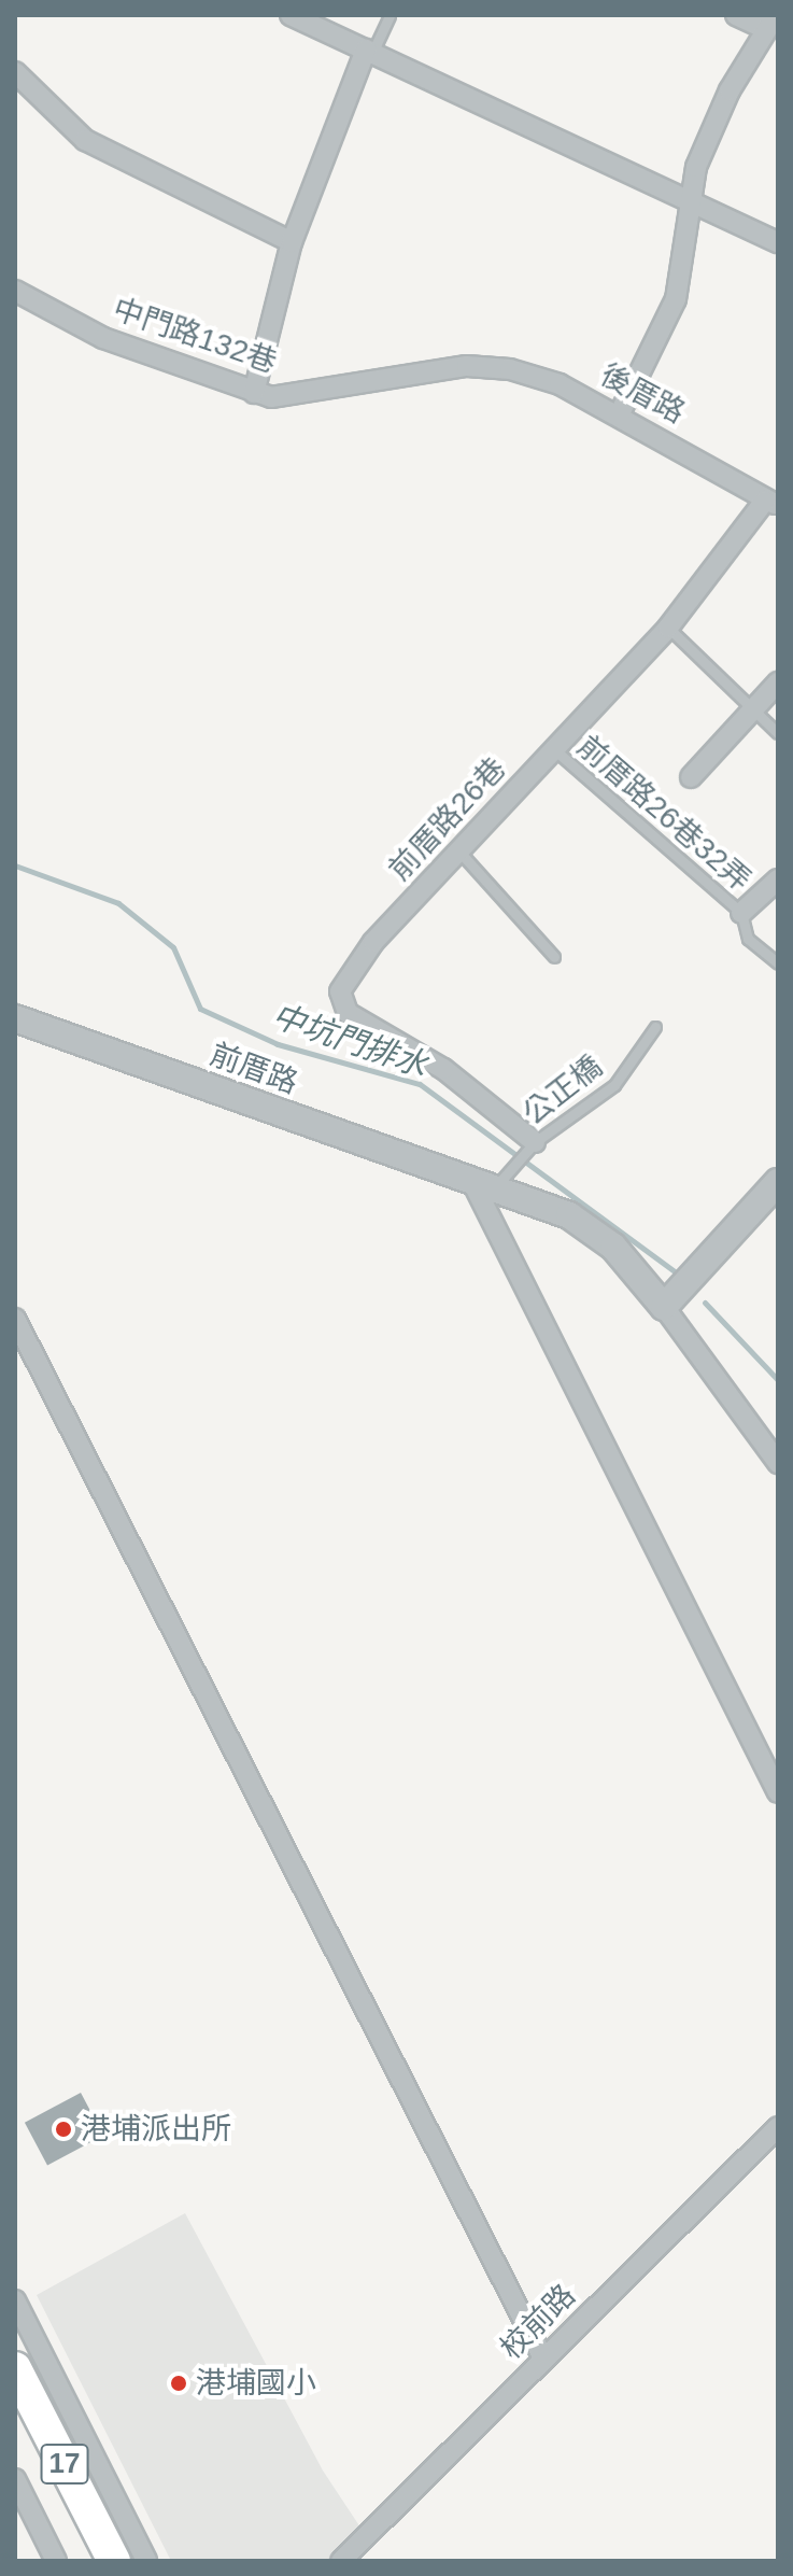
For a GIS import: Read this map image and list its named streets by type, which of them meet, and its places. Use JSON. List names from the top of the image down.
{
  "streets": {
    "main road": ["17"],
    "street": [
      "中門路132巷",
      "後厝路",
      "前厝路26巷",
      "前厝路",
      "校前路"
    ],
    "lane": ["前厝路26巷32弄", "公正橋"]
  },
  "crossings": [
    ["中門路132巷", "後厝路"],
    ["後厝路", "前厝路26巷"],
    ["前厝路26巷32弄", "前厝路26巷"],
    ["前厝路26巷", "公正橋"],
    ["前厝路", "公正橋"]
  ],
  "water": ["中坑門排水"],
  "places": ["港埔派出所", "港埔國小"]
}
